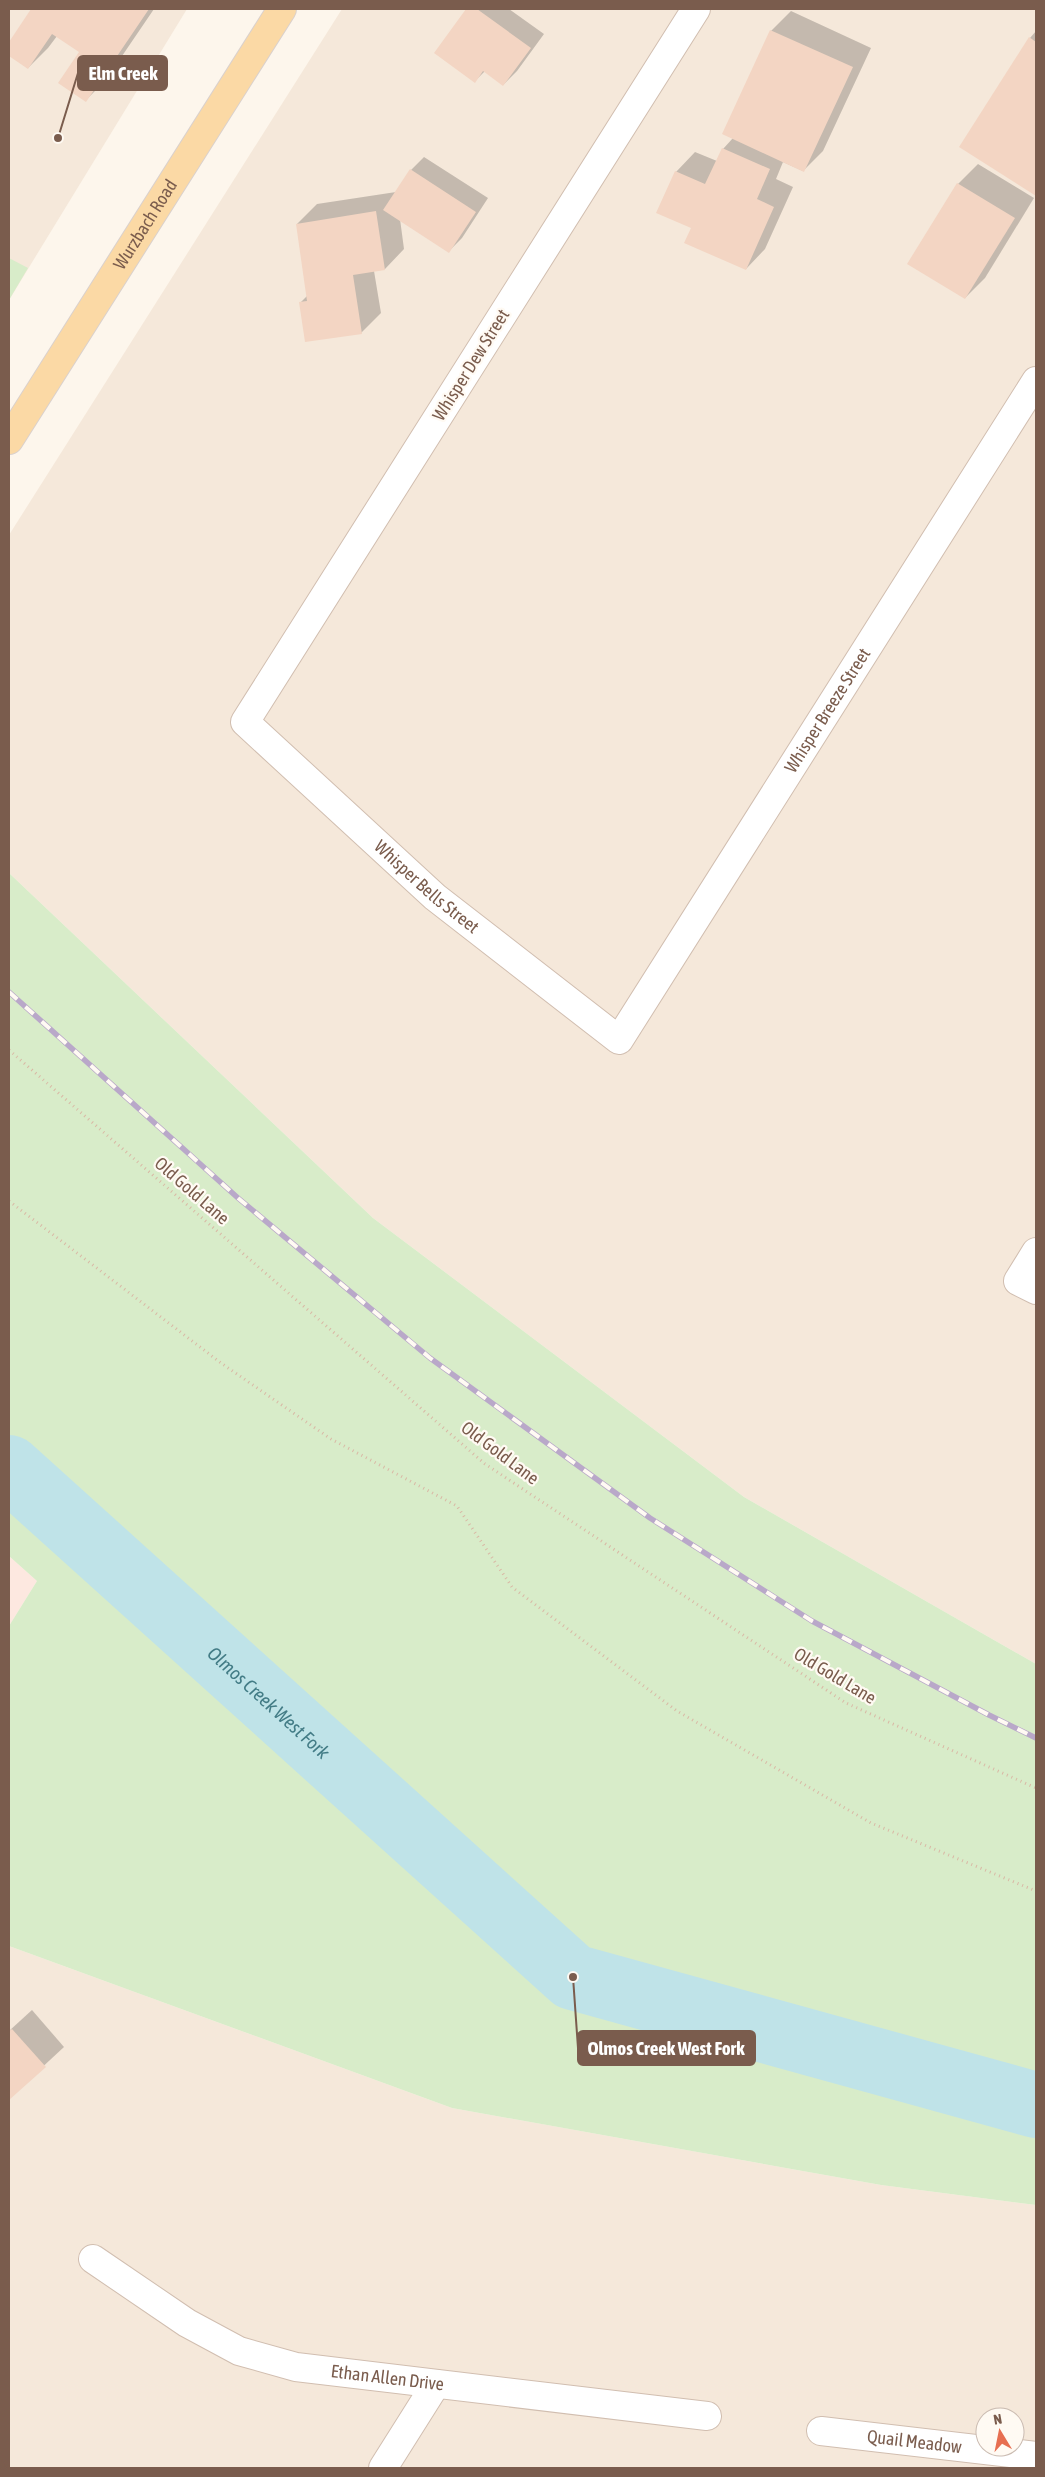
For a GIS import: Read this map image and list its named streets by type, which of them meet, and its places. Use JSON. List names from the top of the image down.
{
  "streets": {
    "main road": ["Wurzbach Road"],
    "street": [
      "Whisper Dew Street",
      "Whisper Breeze Street",
      "Whisper Bells Street",
      "Ethan Allen Drive",
      "Quail Meadow"
    ],
    "path": ["Old Gold Lane"]
  },
  "crossings": [
    ["Whisper Dew Street", "Whisper Bells Street"],
    ["Whisper Breeze Street", "Whisper Bells Street"]
  ],
  "water": ["Olmos Creek West Fork"],
  "places": ["Elm Creek", "Olmos Creek West Fork"],
  "north": "top"
}
